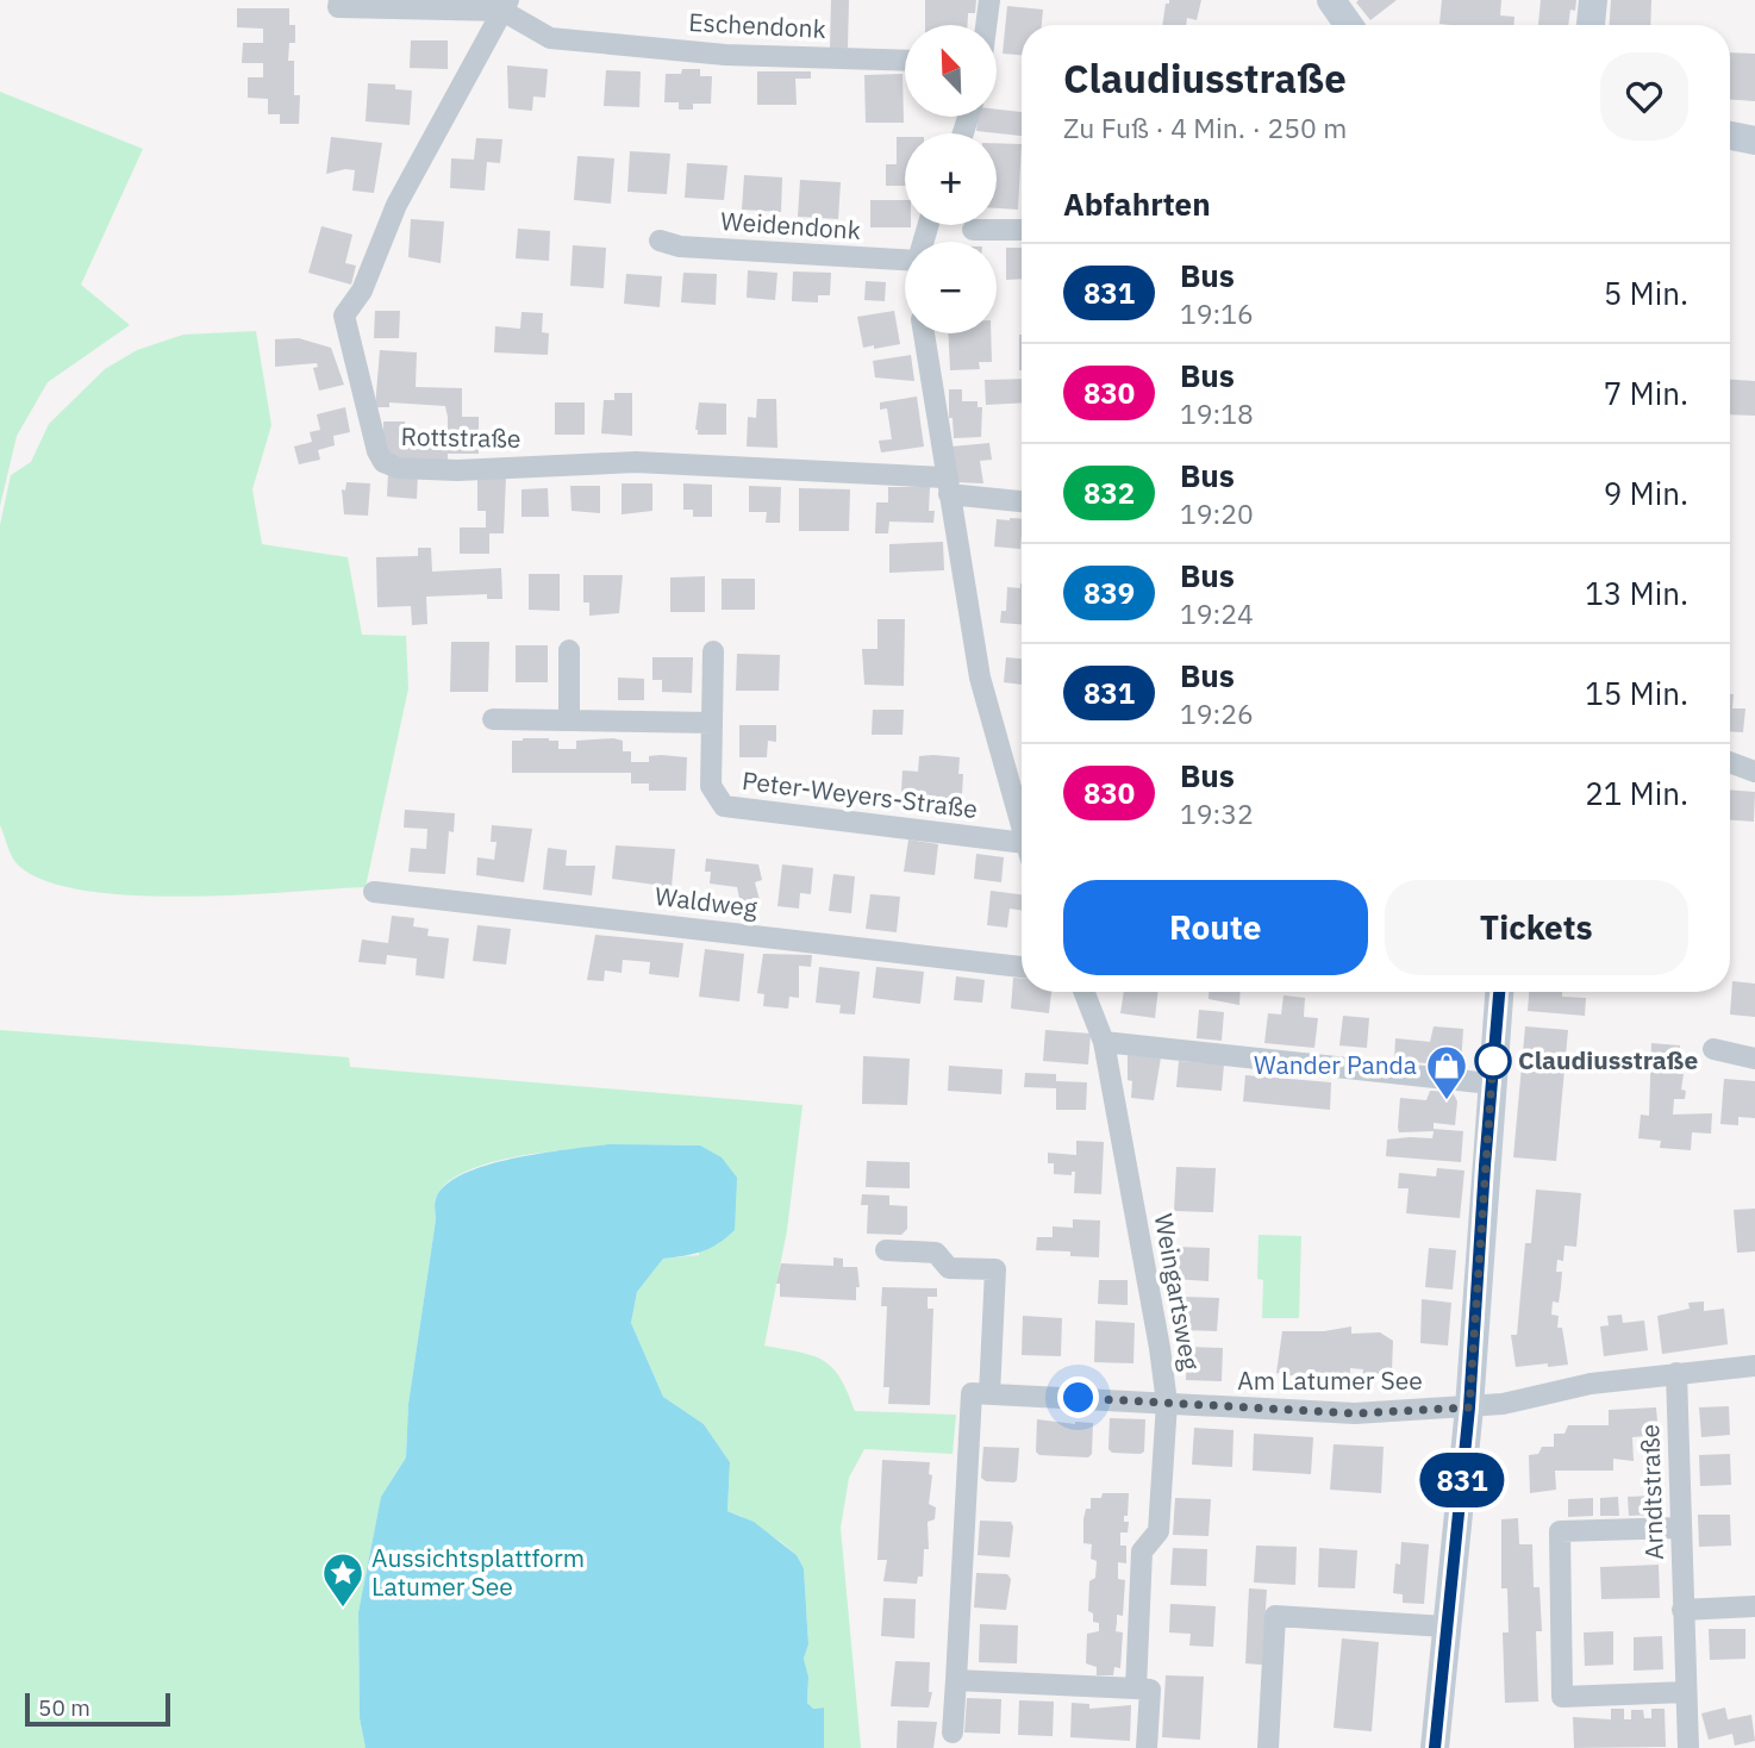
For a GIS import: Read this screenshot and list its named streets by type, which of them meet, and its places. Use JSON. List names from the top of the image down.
{
  "streets": {
    "street": [
      "Eschendonk",
      "Weidendonk",
      "Rottstraße",
      "Peter-Weyers-Straße",
      "Waldweg",
      "Weingartsweg",
      "Am Latumer See",
      "Arndtstraße"
    ]
  },
  "crossings": [
    ["Eschendonk", "Rottstraße"],
    ["Weingartsweg", "Am Latumer See"]
  ],
  "places": {
    "other": ["Claudiusstraße"],
    "shop": ["Wander Panda"],
    "place": ["Aussichtsplattform Latumer See"]
  },
  "lines": ["bus line 831"],
  "scale_bar": "50 m",
  "north": "top left",
  "page": {
    "on_map": "831",
    "map_buttons": ["+", "−"],
    "heading": [
      ["Claudiusstraße", "Zu Fuß · 4 Min. · 250 m"],
      "Abfahrten"
    ],
    "list": [
      {
        "mark": "831",
        "name": "Bus",
        "note": "19:16",
        "value": "5 Min."
      },
      {
        "mark": "830",
        "name": "Bus",
        "note": "19:18",
        "value": "7 Min."
      },
      {
        "mark": "832",
        "name": "Bus",
        "note": "19:20",
        "value": "9 Min."
      },
      {
        "mark": "839",
        "name": "Bus",
        "note": "19:24",
        "value": "13 Min."
      },
      {
        "mark": "831",
        "name": "Bus",
        "note": "19:26",
        "value": "15 Min."
      },
      {
        "mark": "830",
        "name": "Bus",
        "note": "19:32",
        "value": "21 Min."
      }
    ],
    "buttons": ["Route", "Tickets"],
    "scale": "50 m"
  }
}
